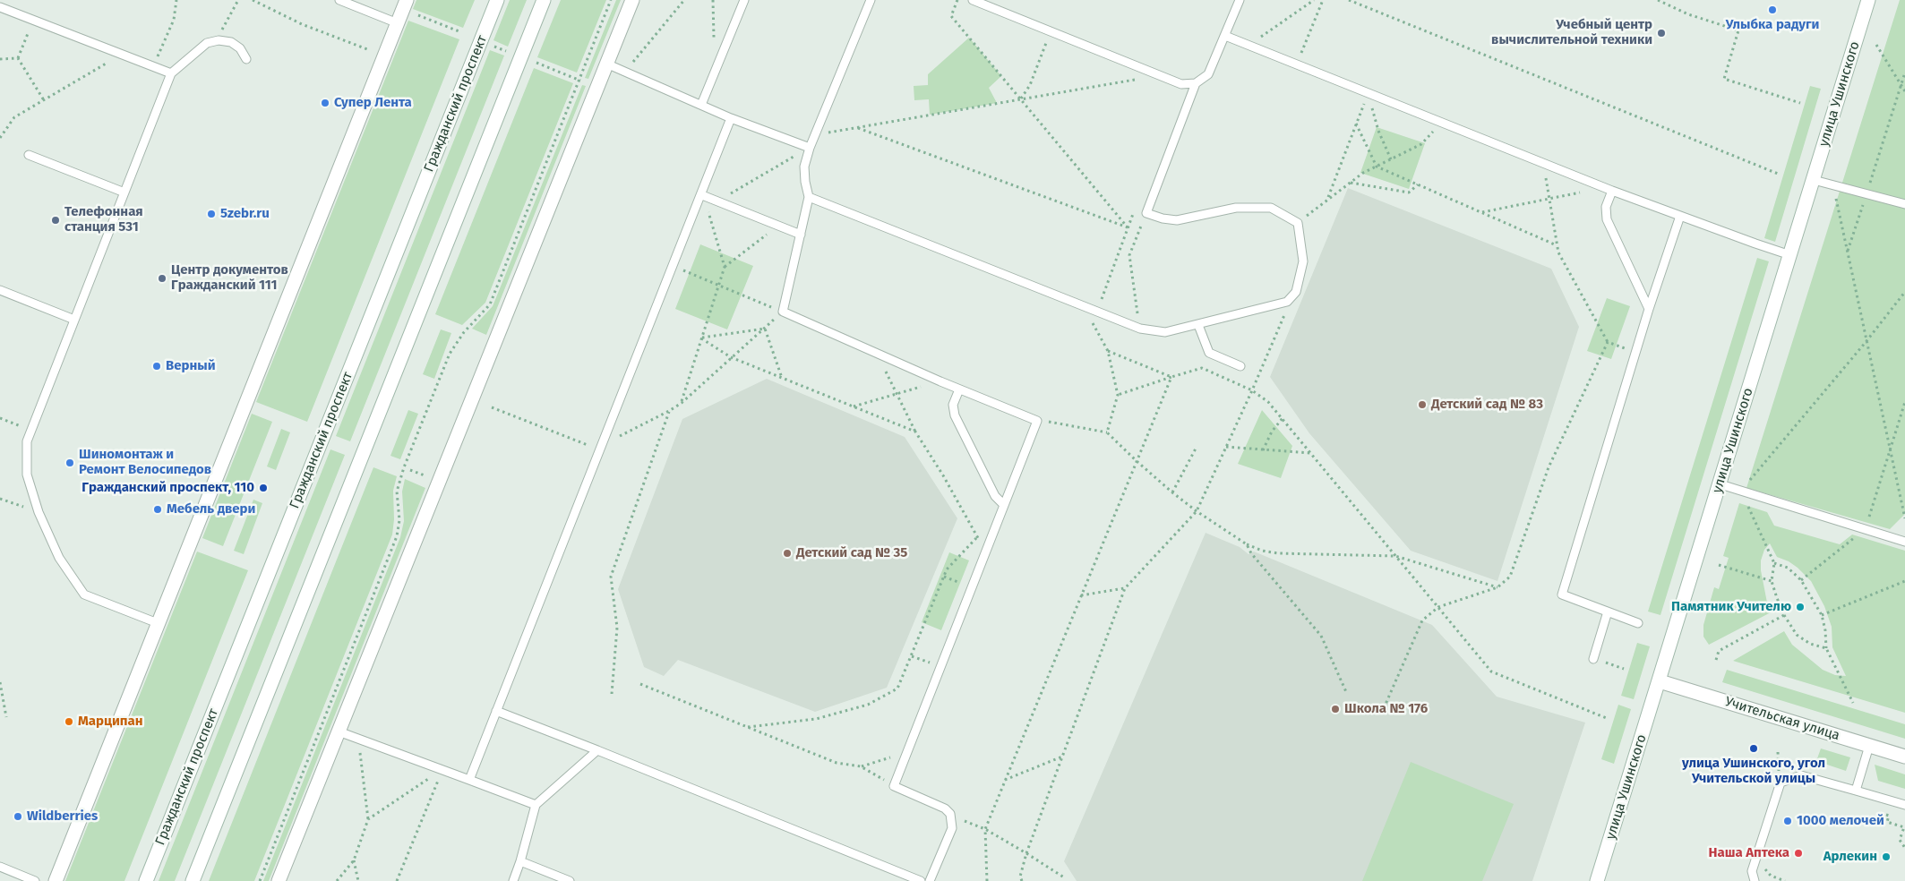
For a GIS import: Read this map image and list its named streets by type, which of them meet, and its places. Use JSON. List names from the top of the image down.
{
  "streets": {
    "street": ["улица Ушинского", "Гражданский проспект", "Учительская улица"]
  },
  "crossings": [
    ["улица Ушинского", "Учительская улица"]
  ],
  "places": [
    "Улыбка радуги",
    "Учебный центр вычислительной техники",
    "Супер Лента",
    "5zebr.ru",
    "Телефонная станция 531",
    "Центр документов Гражданский 111",
    "Верный",
    "Детский сад № 83",
    "Шиномонтаж и Ремонт Велосипедов",
    "Гражданский проспект, 110",
    "Мебель двери",
    "Детский сад № 35",
    "Памятник Учителю",
    "Школа № 176",
    "Марципан",
    "улица Ушинского, угол Учительской улицы",
    "Wildberries",
    "1000 мелочей",
    "Наша Аптека",
    "Арлекин"
  ]
}
